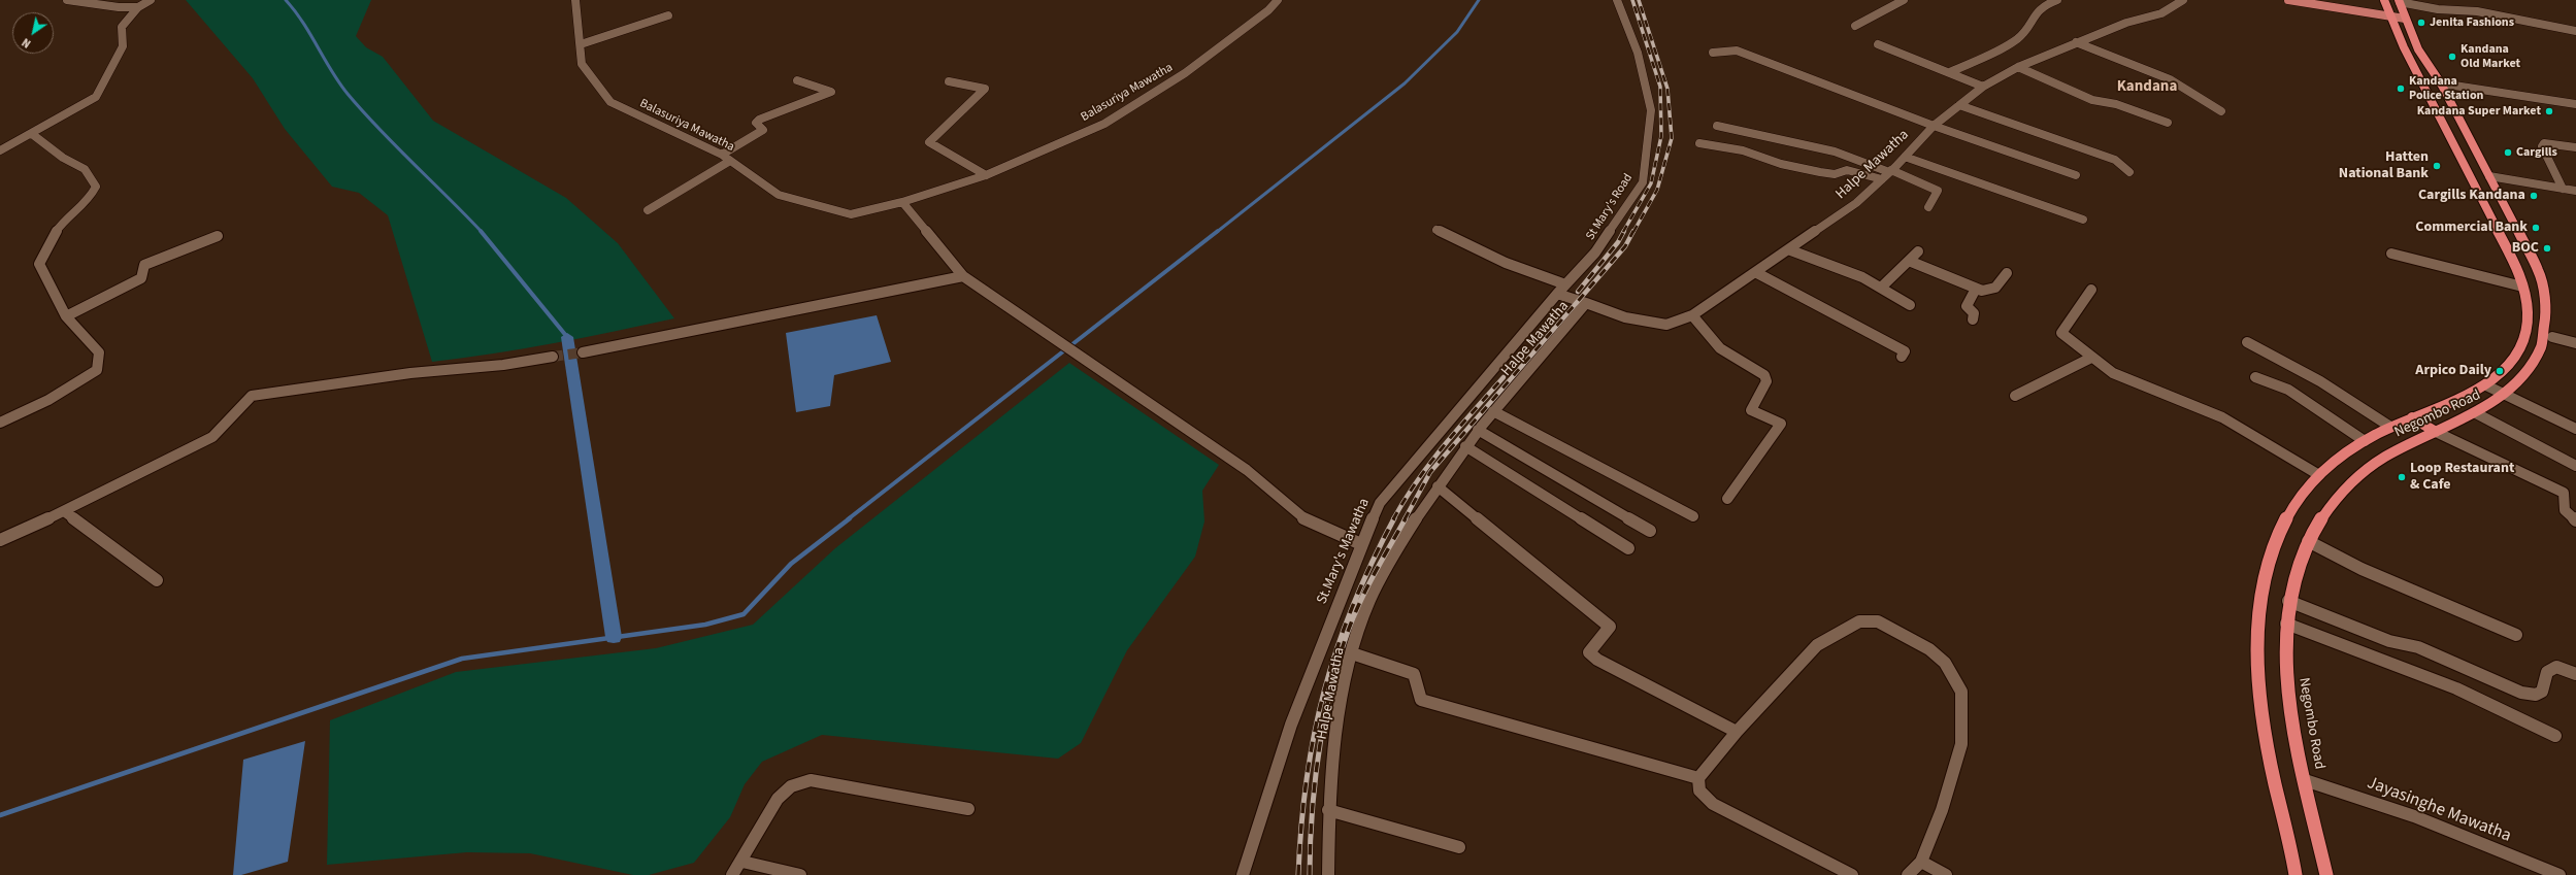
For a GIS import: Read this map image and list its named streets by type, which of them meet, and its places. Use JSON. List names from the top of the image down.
{
  "streets": {
    "highway": ["Negombo Road"],
    "street": [
      "Balasuriya Mawatha",
      "Halpe Mawatha",
      "St Mary's Road",
      "St.Mary's Mawatha",
      "Jayasinghe Mawatha"
    ]
  },
  "crossings": [
    ["St Mary's Road", "St.Mary's Mawatha"],
    ["Negombo Road", "Jayasinghe Mawatha"]
  ],
  "districts": ["Kandana"],
  "places": [
    "Jenita Fashions",
    "Kandana Old Market",
    "Kandana Police Station",
    "Kandana Super Market",
    "Cargills",
    "Hatten National Bank",
    "Cargills Kandana",
    "Commercial Bank",
    "BOC",
    "Arpico Daily",
    "Loop Restaurant & Cafe"
  ],
  "north": "bottom left"
}
